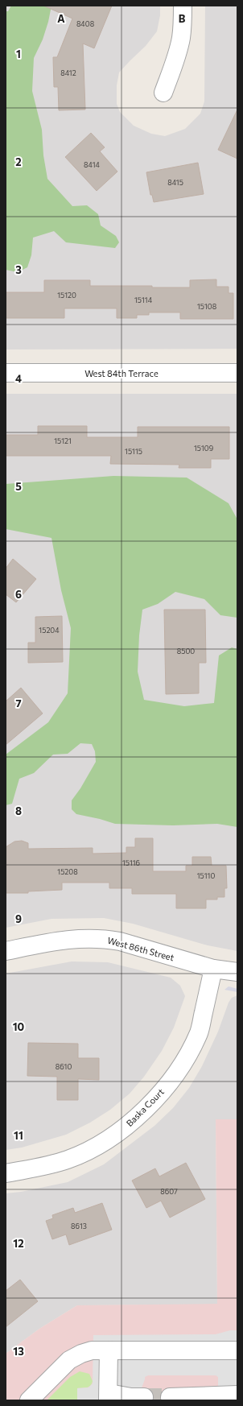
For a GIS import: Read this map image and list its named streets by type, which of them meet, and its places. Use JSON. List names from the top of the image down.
{
  "streets": {
    "street": ["West 84th Terrace", "West 86th Street", "Baska Court"]
  },
  "crossings": [
    ["West 86th Street", "Baska Court"]
  ],
  "house_numbers": [
    "8408",
    "8412",
    "8414",
    "8415",
    "15120",
    "15114",
    "15108",
    "15121",
    "15109",
    "15115",
    "15204",
    "8500",
    "15116",
    "15208",
    "15110",
    "8610",
    "8607",
    "8613"
  ],
  "grid": {
    "columns": ["A", "B"],
    "rows": [
      "1",
      "2",
      "3",
      "4",
      "5",
      "6",
      "7",
      "8",
      "9",
      "10",
      "11",
      "12",
      "13"
    ]
  }
}
